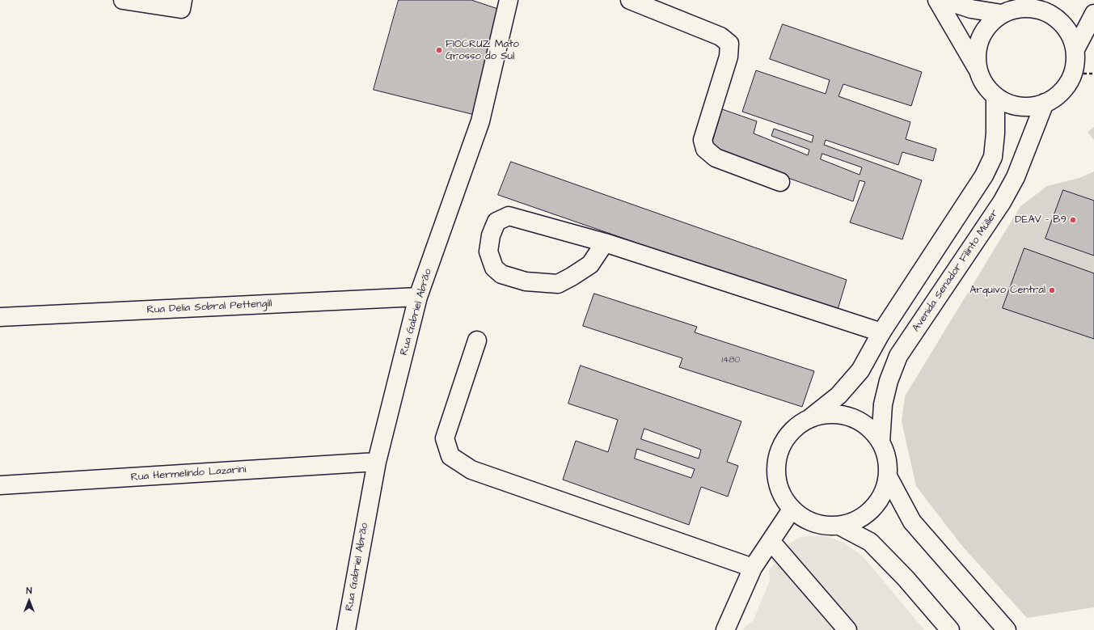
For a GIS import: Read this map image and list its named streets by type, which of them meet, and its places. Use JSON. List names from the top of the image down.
{
  "streets": {
    "main road": [
      "Avenida Senador Filinto Müller",
      "Rua Délia Sobral Pettengill",
      "Rua Gabriel Abrão",
      "Rua Hermelindo Lazarini"
    ]
  },
  "crossings": [
    ["Rua Délia Sobral Pettengill", "Rua Gabriel Abrão"],
    ["Rua Gabriel Abrão", "Rua Hermelindo Lazarini"]
  ],
  "places": ["FIOCRUZ Mato Grosso do Sul", "DEAV - B9", "Arquivo Central"],
  "house_numbers": ["1480"],
  "north": "top"
}
